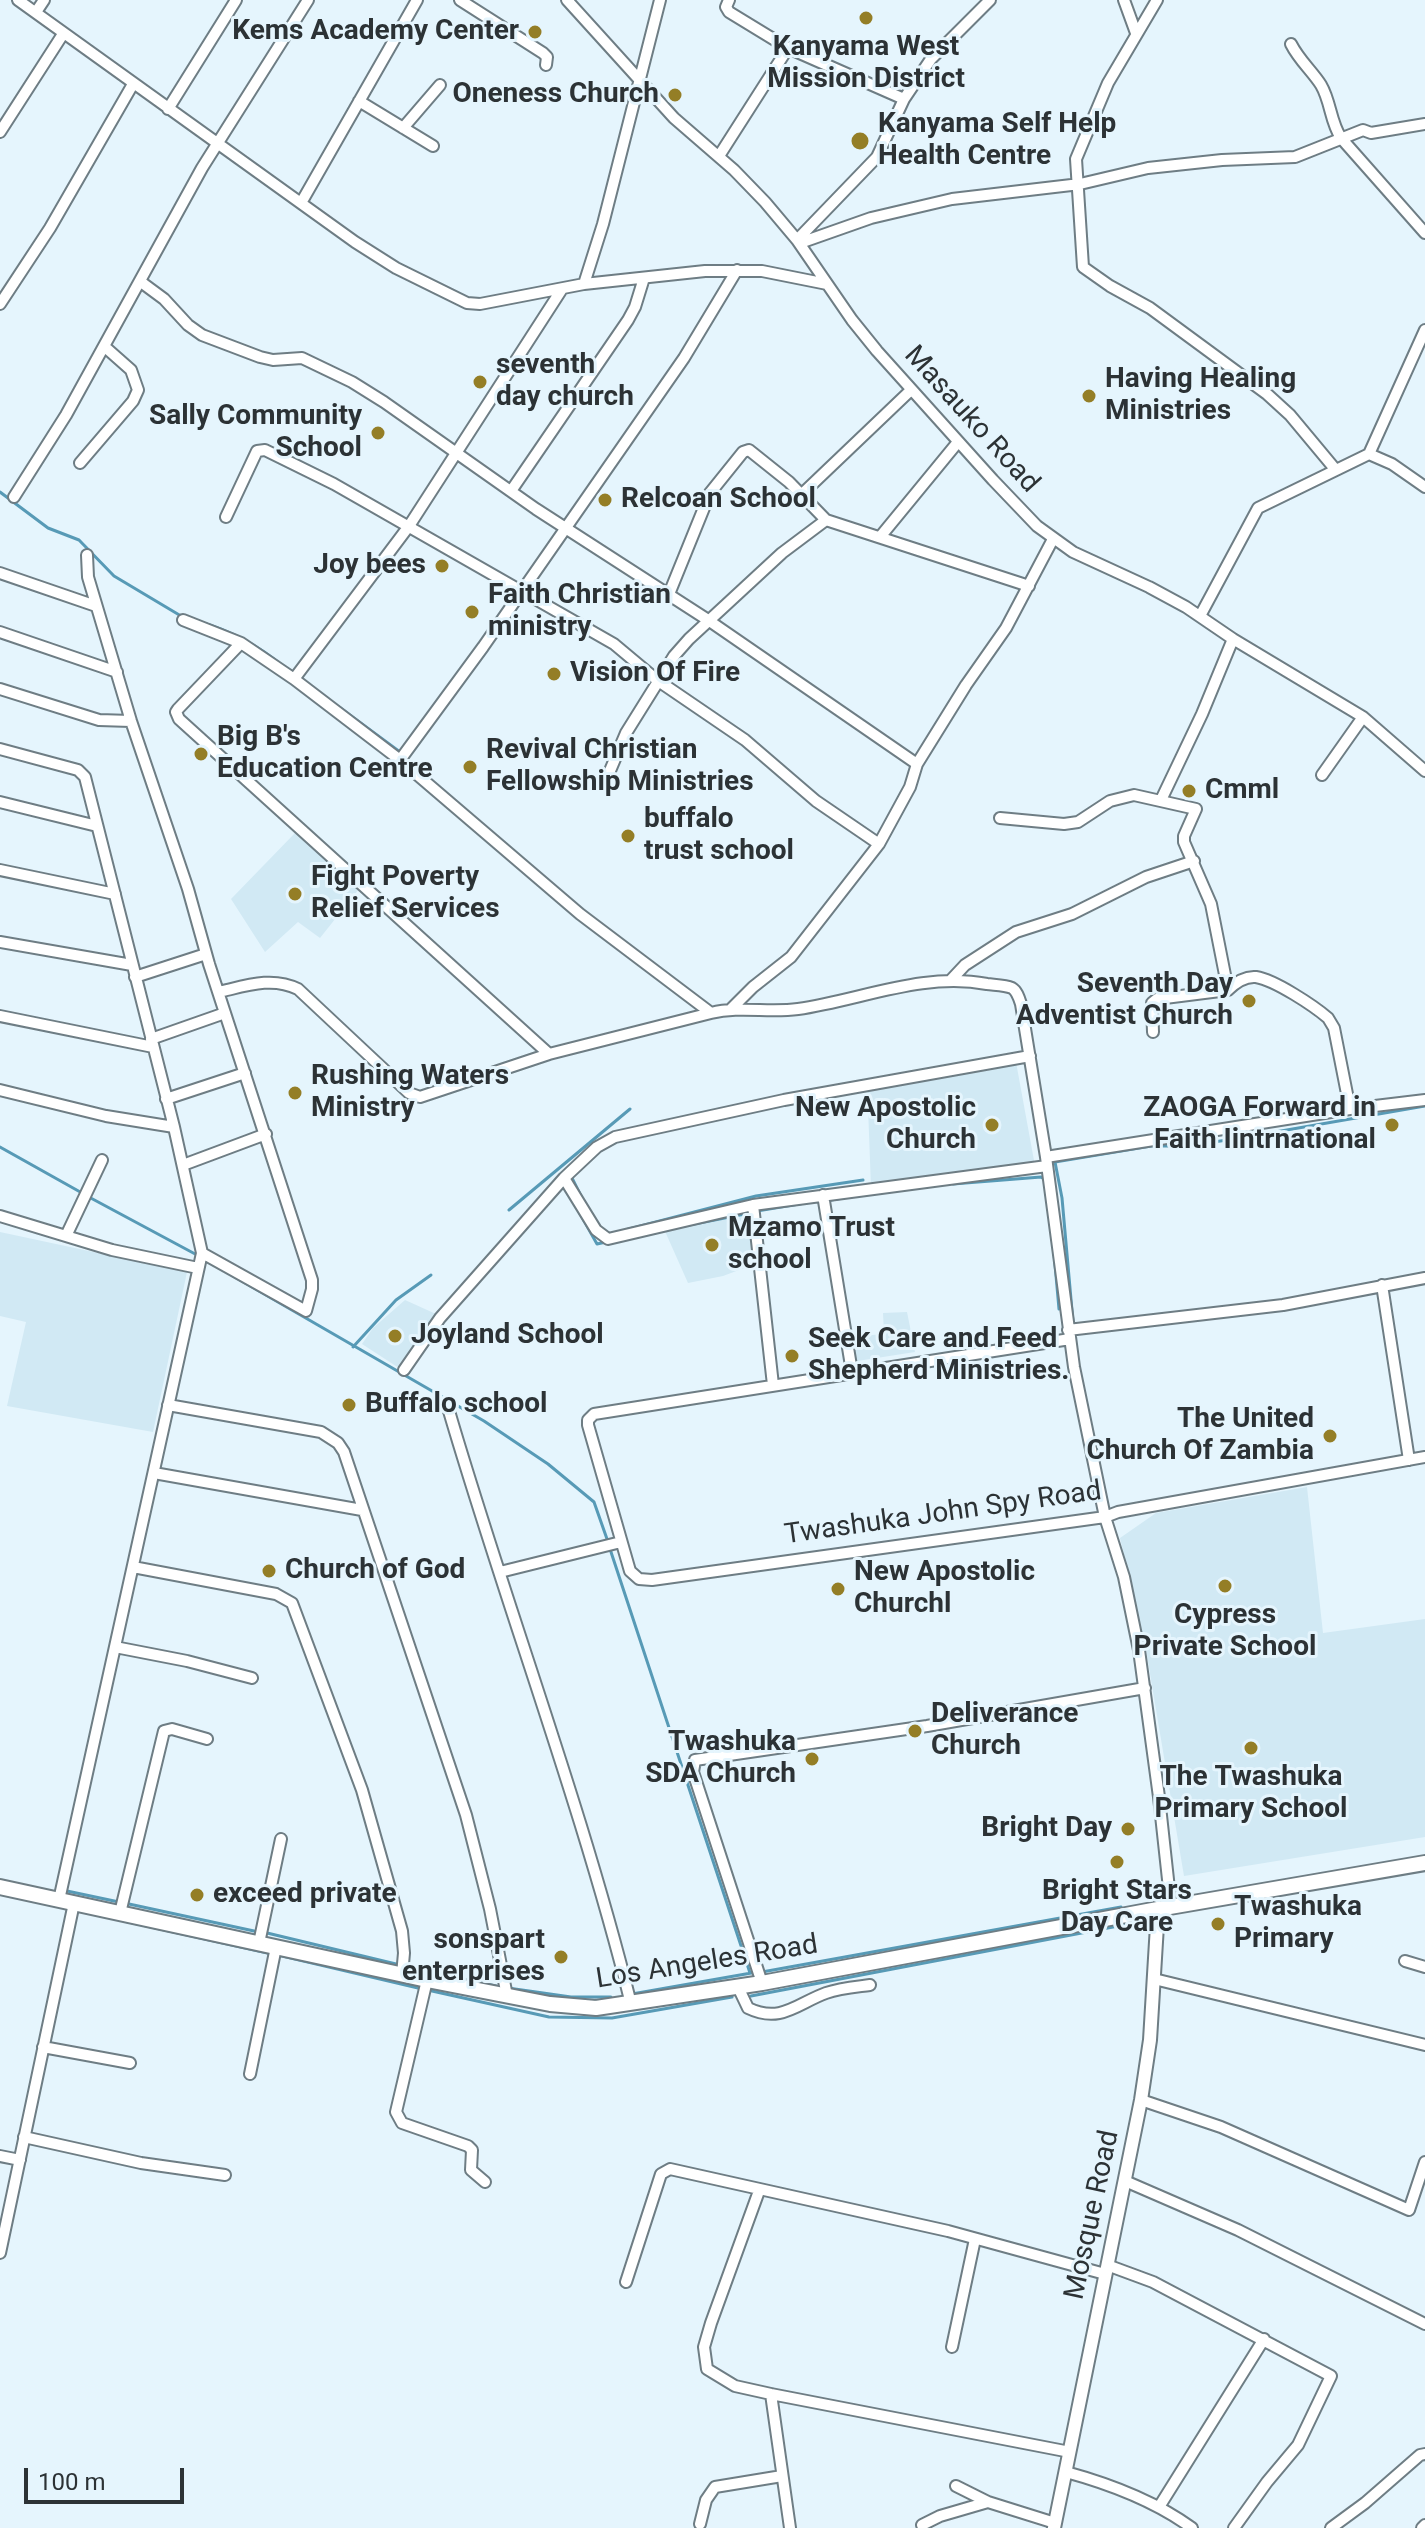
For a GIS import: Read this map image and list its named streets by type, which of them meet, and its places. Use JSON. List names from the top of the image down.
{
  "streets": {
    "main road": ["Los Angeles Road"],
    "street": ["Masauko Road", "Twashuka John Spy Road", "Mosque Road"]
  },
  "crossings": [
    ["Los Angeles Road", "Mosque Road"]
  ],
  "places": [
    "Kanyama West Mission District",
    "Kems Academy Center",
    "Oneness Church",
    "Kanyama Self Help Health Centre",
    "seventh day church",
    "Having Healing Ministries",
    "Sally Community School",
    "Relcoan School",
    "Joy bees",
    "Faith Christian ministry",
    "Vision Of Fire",
    "Big B's Education Centre",
    "Revival Christian Fellowship Ministries",
    "Cmml",
    "buffalo trust school",
    "Fight Poverty Relief Services",
    "Seventh Day Adventist Church",
    "Rushing Waters Ministry",
    "New Apostolic Church",
    "ZAOGA Forward in Faith Iintrnational",
    "Mzamo Trust school",
    "Joyland School",
    "Seek Care and Feed Shepherd Ministries.",
    "Buffalo school",
    "The United Church Of Zambia",
    "Church of God",
    "Cypress Private School",
    "New Apostolic Churchl",
    "Deliverance Church",
    "The Twashuka Primary School",
    "Twashuka SDA Church",
    "Bright Day",
    "Bright Stars Day Care",
    "exceed private",
    "Twashuka Primary",
    "sonspart enterprises"
  ],
  "scale_bar": "100 m"
}
